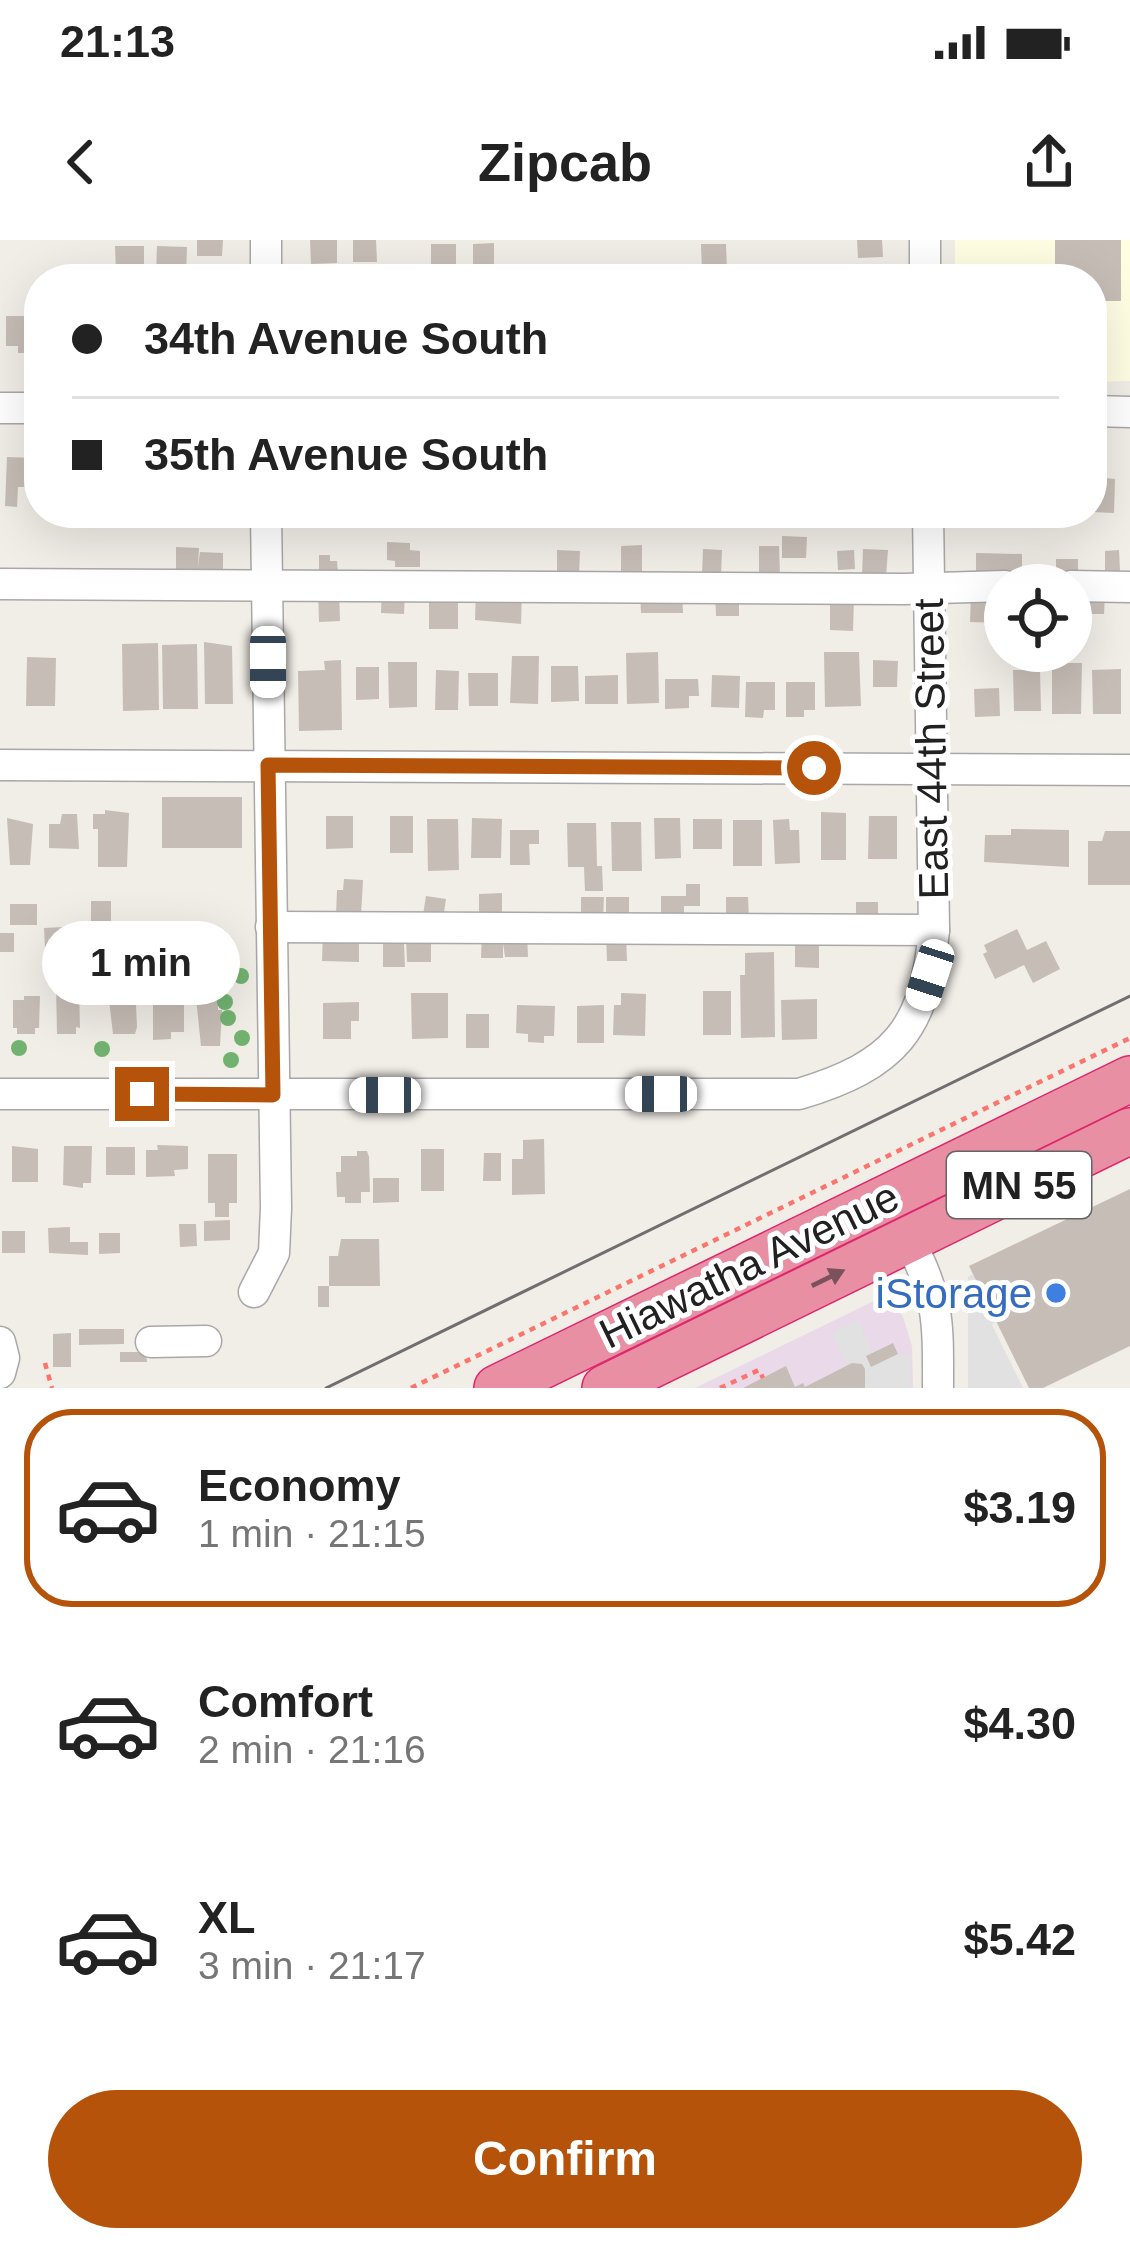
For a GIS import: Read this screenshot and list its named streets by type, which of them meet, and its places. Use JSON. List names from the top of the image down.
{
  "streets": {
    "highway": ["MN 55", "Hiawatha Avenue"],
    "street": ["East 44th Street"]
  },
  "places": ["iStorage"],
  "page": {
    "status": "21:13",
    "header": "Zipcab",
    "banner": ["34th Avenue South", "35th Avenue South"],
    "bubble": "1 min",
    "list": [
      {
        "name": "Economy",
        "note": "1 min · 21:15",
        "value": "$3.19"
      },
      {
        "name": "Comfort",
        "note": "2 min · 21:16",
        "value": "$4.30"
      },
      {
        "name": "XL",
        "note": "3 min · 21:17",
        "value": "$5.42"
      }
    ],
    "buttons": "Confirm"
  }
}
